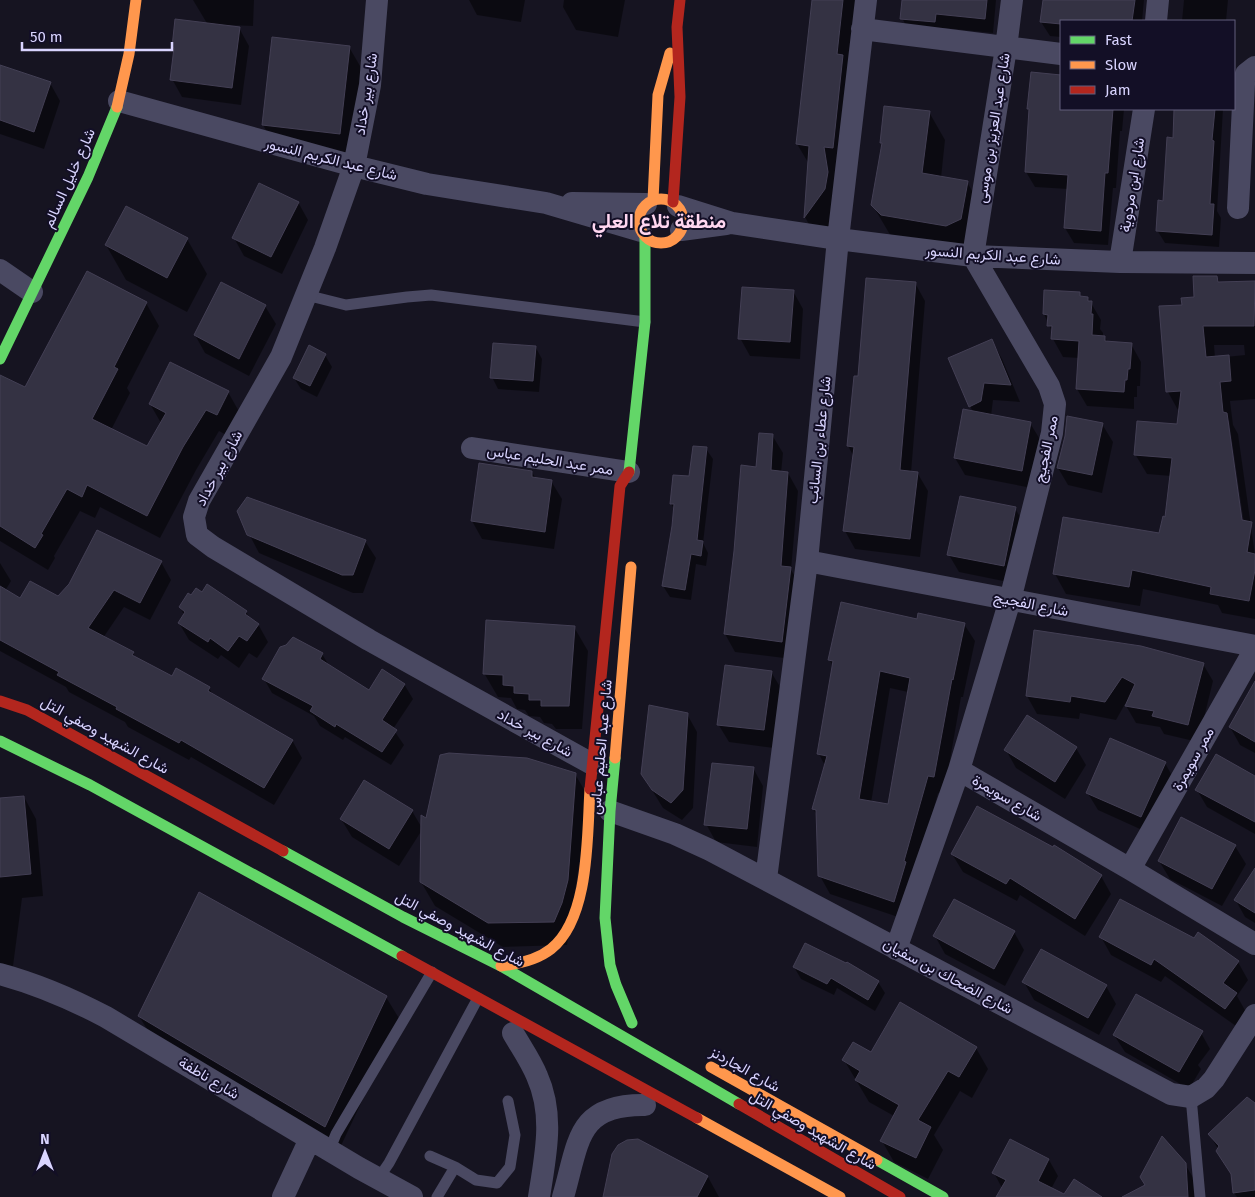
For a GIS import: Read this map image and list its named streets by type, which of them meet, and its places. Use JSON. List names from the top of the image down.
{
  "streets": {
    "street": [
      "شارع بير خداد",
      "شارع عبد العزيز بن موسى",
      "شارع عبد الكريم النسور",
      "شارع خليل السالم",
      "شارع ابن مردوية",
      "شارع عطاء بن السائب",
      "ممر الفجيج",
      "ممر عبد الحليم عباس",
      "شارع الفجيج",
      "شارع الشهيد وصفي التل",
      "شارع عبد الحليم عباس",
      "ممر سويمرة",
      "شارع سويمرة",
      "شارع الضحاك بن سفيان",
      "شارع الجاردنز",
      "شارع ناطفة"
    ]
  },
  "crossings": [
    ["شارع بير خداد", "شارع عبد الكريم النسور"],
    ["شارع بير خداد", "شارع عبد الحليم عباس"],
    ["شارع عبد العزيز بن موسى", "شارع عبد الكريم النسور"],
    ["شارع عبد العزيز بن موسى", "ممر الفجيج"],
    ["شارع عبد الكريم النسور", "شارع خليل السالم"],
    ["شارع عبد الكريم النسور", "شارع ابن مردوية"],
    ["شارع عبد الكريم النسور", "شارع عطاء بن السائب"],
    ["شارع عبد الكريم النسور", "ممر الفجيج"],
    ["شارع عبد الكريم النسور", "شارع عبد الحليم عباس"],
    ["شارع عطاء بن السائب", "شارع الفجيج"],
    ["شارع عطاء بن السائب", "شارع الضحاك بن سفيان"],
    ["ممر الفجيج", "شارع الفجيج"],
    ["ممر الفجيج", "شارع سويمرة"],
    ["ممر عبد الحليم عباس", "شارع عبد الحليم عباس"],
    ["شارع الفجيج", "ممر سويمرة"],
    ["شارع الفجيج", "شارع سويمرة"],
    ["شارع الشهيد وصفي التل", "شارع عبد الحليم عباس"],
    ["شارع عبد الحليم عباس", "شارع الضحاك بن سفيان"],
    ["ممر سويمرة", "شارع سويمرة"]
  ],
  "districts": ["منطقة تلاع العلي"],
  "legend": ["Fast", "Slow", "Jam"],
  "scale_bar": "50 m",
  "north": "top"
}
